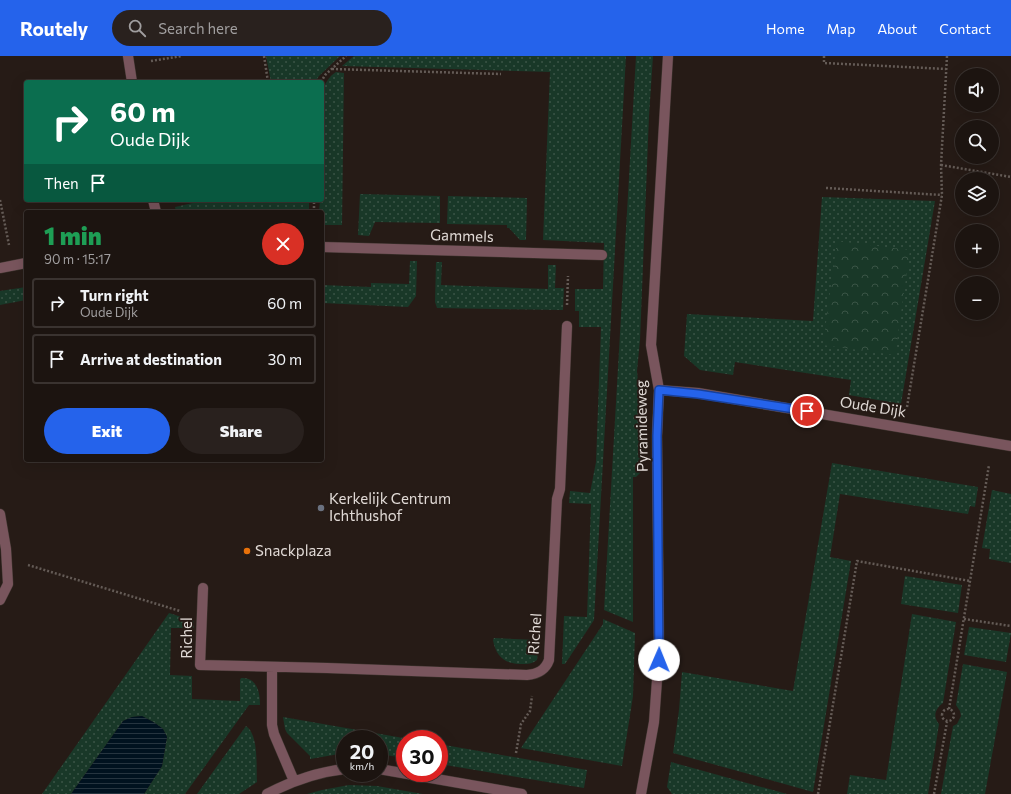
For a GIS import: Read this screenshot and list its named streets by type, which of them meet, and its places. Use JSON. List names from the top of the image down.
{
  "streets": {
    "street": [
      "Gammels",
      "Oude Dijk",
      "Pyramideweg",
      "Richel"
    ]
  },
  "crossings": [
    ["Oude Dijk", "Pyramideweg"]
  ],
  "places": ["Kerkelijk Centrum Ichthushof", "Snackplaza"],
  "page": {
    "header": "Routely",
    "search": "Search here",
    "nav": [
      "Home",
      "Map",
      "About",
      "Contact"
    ],
    "map_buttons": ["+", "−"],
    "turn": ["60 m", "Oude Dijk"],
    "then": "Then",
    "heading": ["1 min", "90 m · 15:17"],
    "list": [
      {
        "name": "Turn right",
        "note": "Oude Dijk",
        "value": "60 m"
      },
      {
        "name": "Arrive at destination",
        "value": "30 m"
      }
    ],
    "buttons": ["Exit", "Share"],
    "speed": "20 km/h",
    "limit": "30"
  }
}
